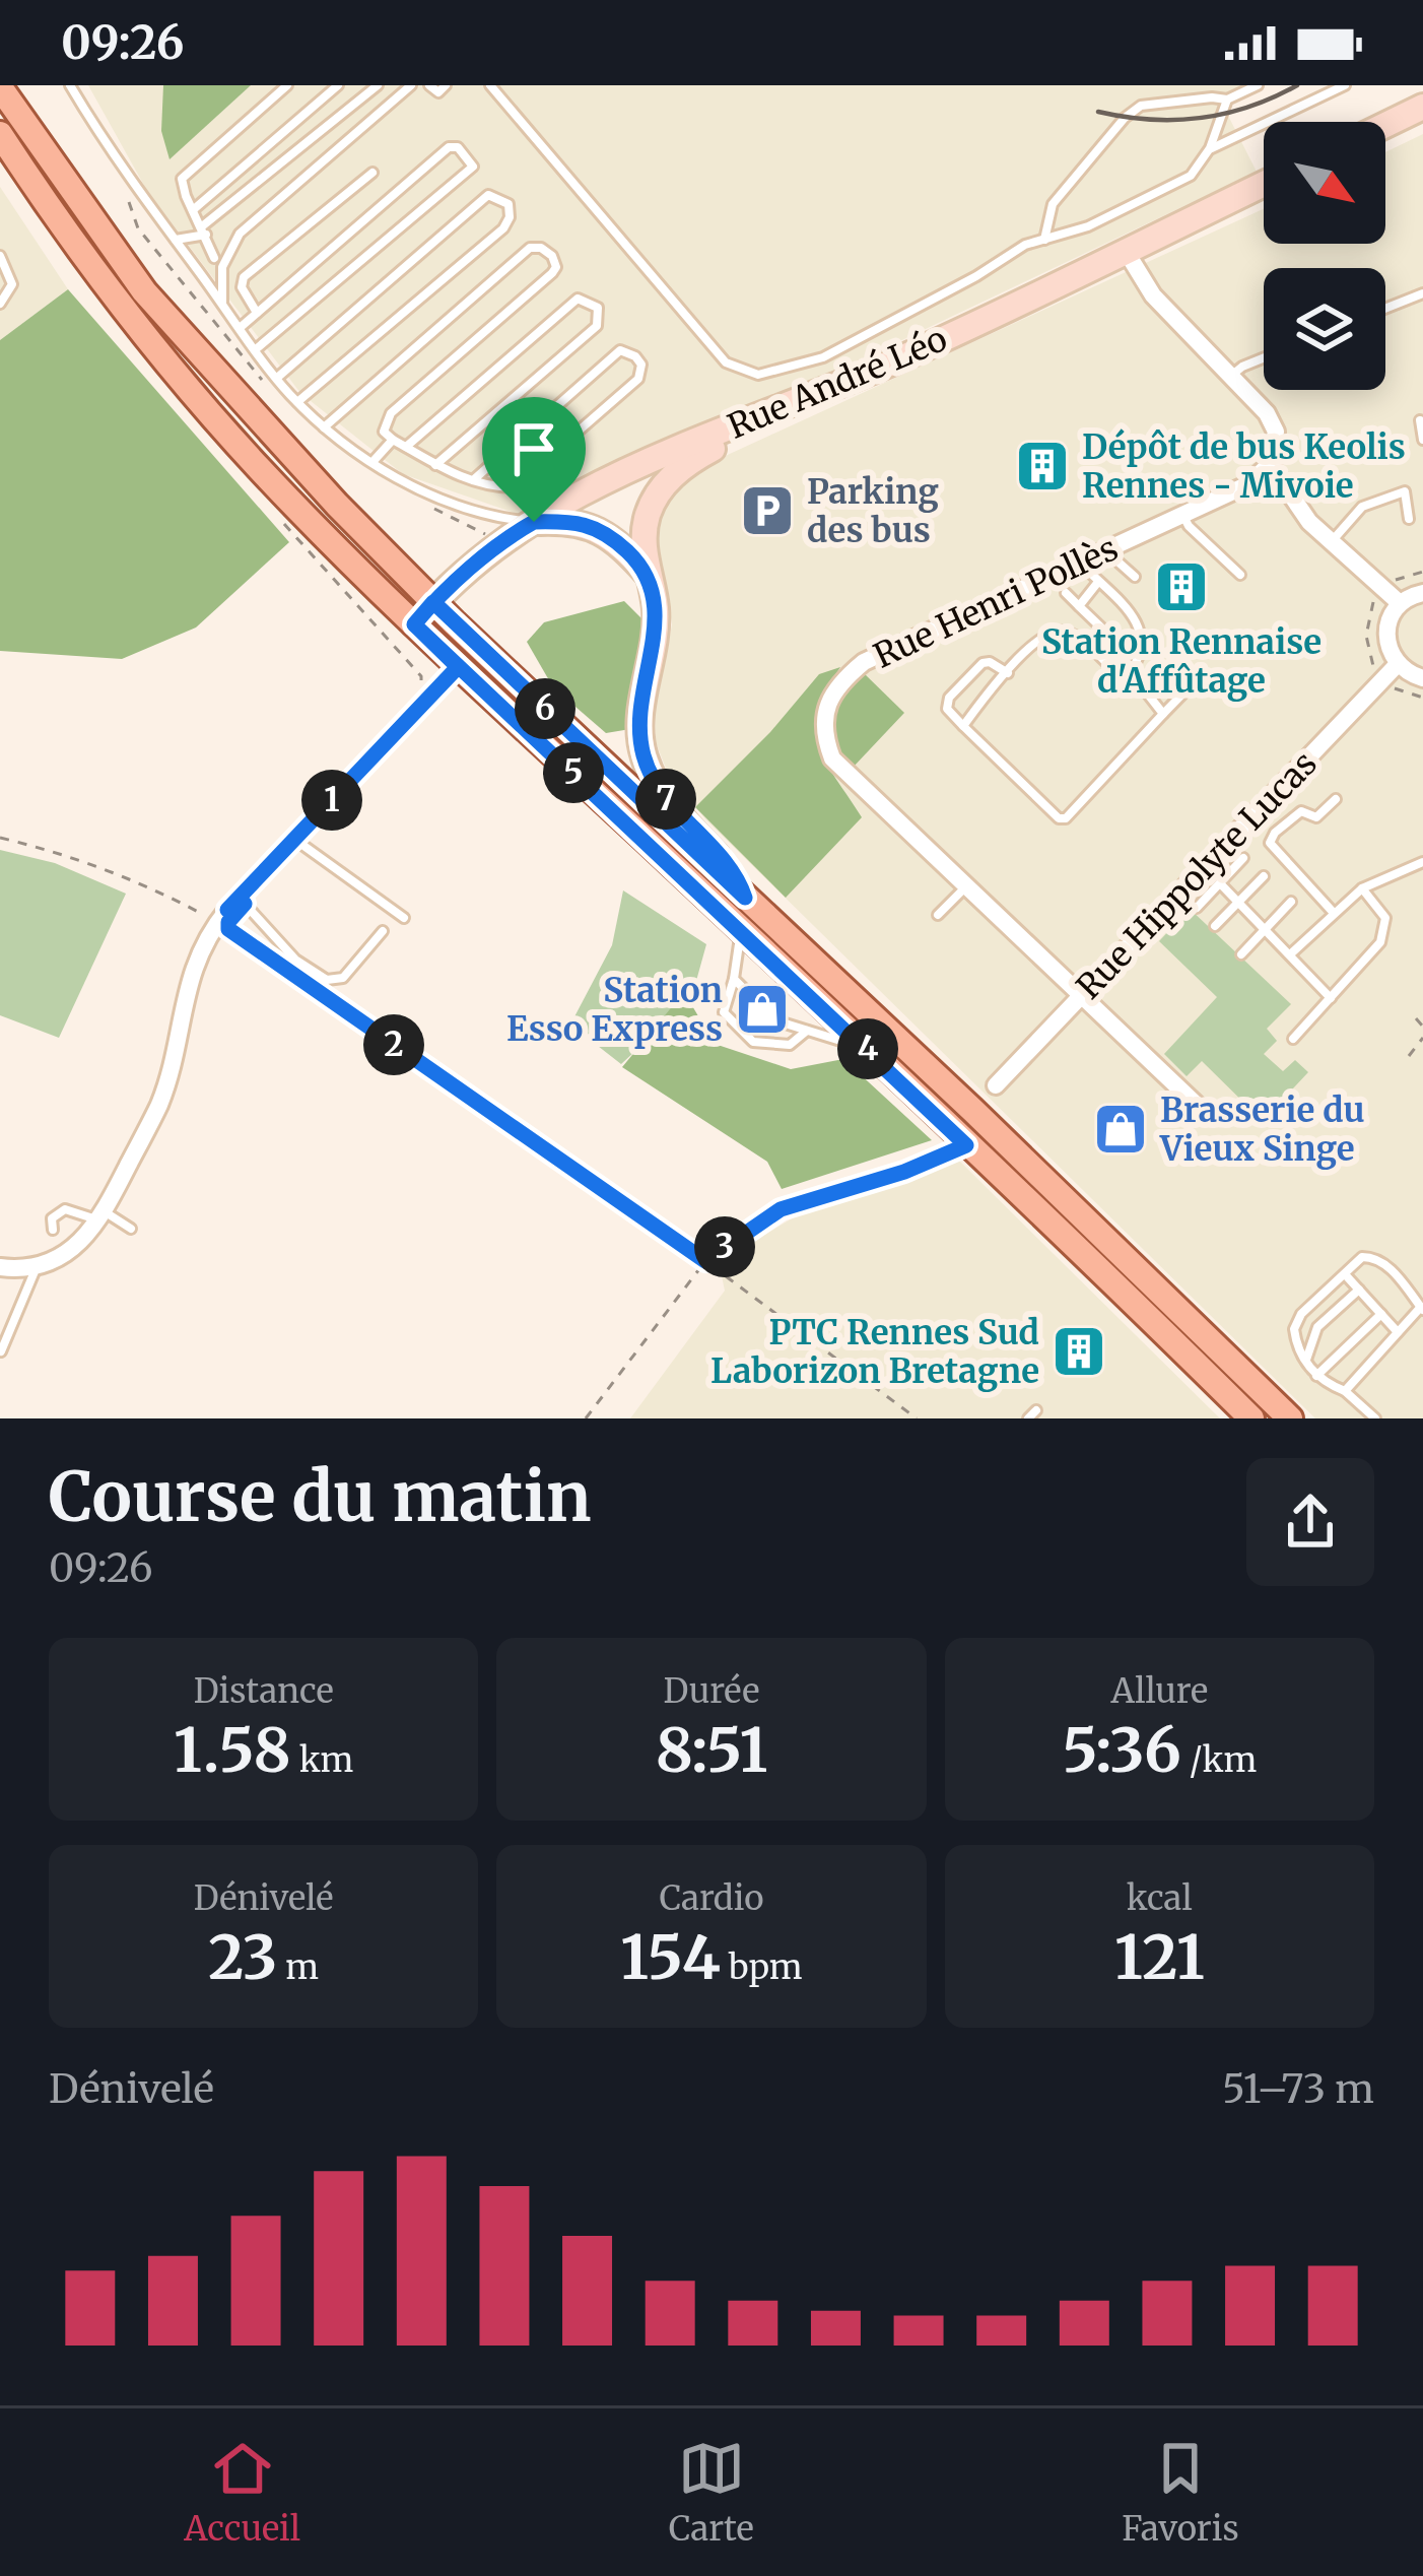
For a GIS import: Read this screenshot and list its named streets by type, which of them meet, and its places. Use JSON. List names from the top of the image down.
{
  "streets": {
    "street": ["Rue André Léo", "Rue Henri Pollès", "Rue Hippolyte Lucas"]
  },
  "crossings": [
    ["Rue Henri Pollès", "Rue Hippolyte Lucas"]
  ],
  "places": {
    "building": ["Dépôt de bus Keolis Rennes - Mivoie", "Station Rennaise d'Affûtage", "PTC Rennes Sud Laborizon Bretagne"],
    "parking": ["Parking des bus"],
    "shop": ["Station Esso Express", "Brasserie du Vieux Singe"]
  },
  "north": "bottom right",
  "page": {
    "status": "09:26",
    "pins": [
      "6",
      "5",
      "7",
      "1",
      "2",
      "4",
      "3"
    ],
    "heading": ["Course du matin", "09:26"],
    "stats": [
      ["Distance", "1.58 km"],
      ["Durée", "8:51"],
      ["Allure", "5:36 /km"],
      ["Dénivelé", "23 m"],
      ["Cardio", "154 bpm"],
      ["kcal", "121"]
    ],
    "chart": ["Dénivelé", "51–73 m"],
    "tabs": ["Accueil", "Carte", "Favoris"]
  }
}
